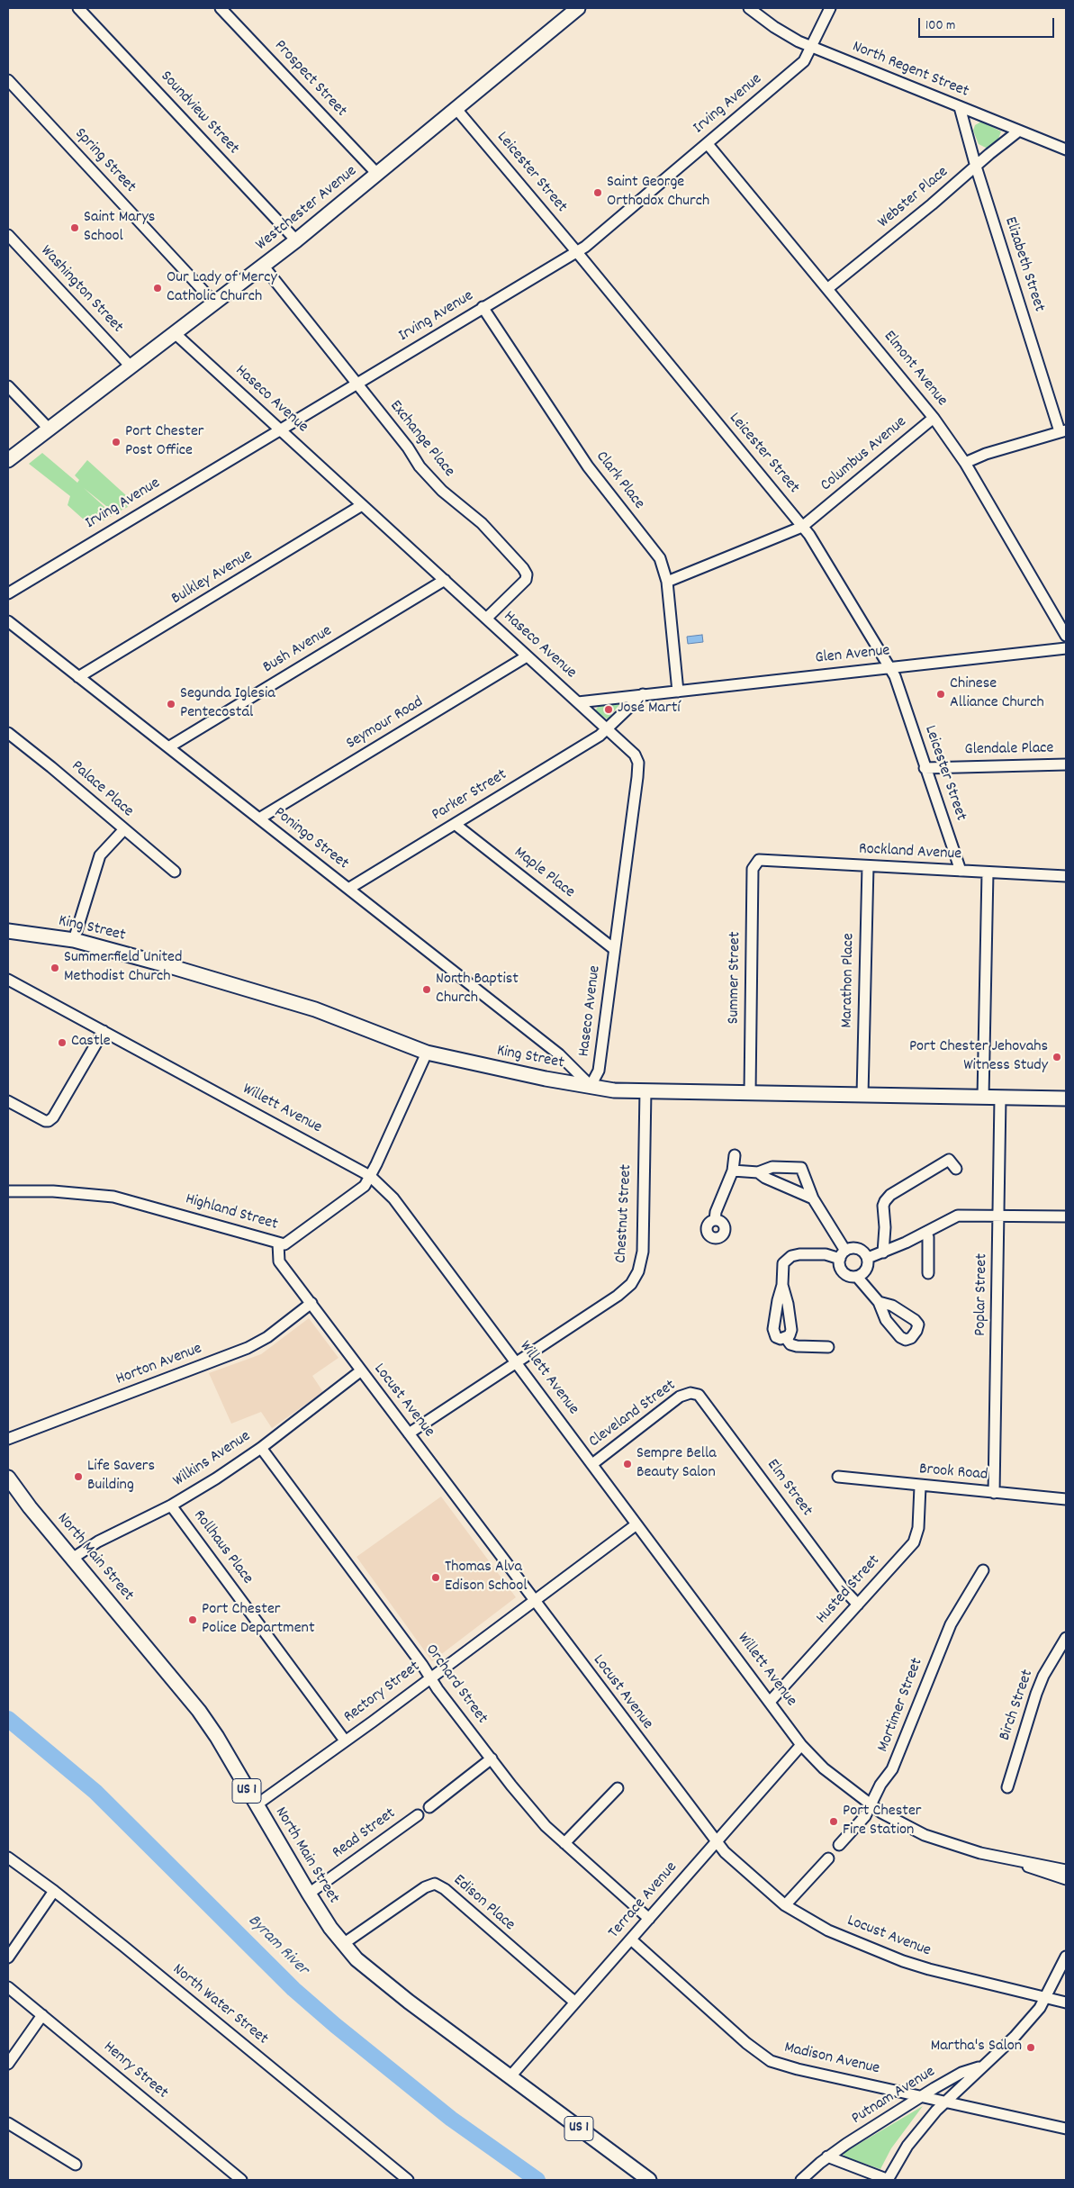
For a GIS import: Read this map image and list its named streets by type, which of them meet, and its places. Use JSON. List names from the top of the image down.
{
  "streets": {
    "main road": [
      "Westchester Avenue",
      "King Street",
      "North Main Street",
      "US 1"
    ],
    "street": [
      "North Regent Street",
      "Prospect Street",
      "Irving Avenue",
      "Soundview Street",
      "Spring Street",
      "Leicester Street",
      "Webster Place",
      "Elizabeth Street",
      "Washington Street",
      "Elmont Avenue",
      "Haseco Avenue",
      "Exchange Place",
      "Columbus Avenue",
      "Clark Place",
      "Bulkley Avenue",
      "Bush Avenue",
      "Glen Avenue",
      "Seymour Road",
      "Glendale Place",
      "Palace Place",
      "Parker Street",
      "Poningo Street",
      "Rockland Avenue",
      "Maple Place",
      "Summer Street",
      "Marathon Place",
      "Willett Avenue",
      "Highland Street",
      "Chestnut Street",
      "Poplar Street",
      "Horton Avenue",
      "Locust Avenue",
      "Cleveland Street",
      "Wilkins Avenue",
      "Brook Road",
      "Elm Street",
      "Rollhaus Place",
      "Husted Street",
      "Orchard Street",
      "Rectory Street",
      "Mortimer Street",
      "Birch Street",
      "Read Street",
      "Terrace Avenue",
      "Edison Place",
      "North Water Street",
      "Madison Avenue",
      "Henry Street",
      "Putnam Avenue"
    ]
  },
  "crossings": [
    ["North Regent Street", "Irving Avenue"],
    ["North Regent Street", "Webster Place"],
    ["North Regent Street", "Elizabeth Street"],
    ["Prospect Street", "Westchester Avenue"],
    ["Irving Avenue", "Leicester Street"],
    ["Irving Avenue", "Elmont Avenue"],
    ["Irving Avenue", "Haseco Avenue"],
    ["Irving Avenue", "Exchange Place"],
    ["Irving Avenue", "Clark Place"],
    ["Soundview Street", "Westchester Avenue"],
    ["Spring Street", "Westchester Avenue"],
    ["Leicester Street", "Westchester Avenue"],
    ["Leicester Street", "Columbus Avenue"],
    ["Leicester Street", "Glen Avenue"],
    ["Leicester Street", "Glendale Place"],
    ["Leicester Street", "Rockland Avenue"],
    ["Webster Place", "Elizabeth Street"],
    ["Webster Place", "Elmont Avenue"],
    ["Westchester Avenue", "Washington Street"],
    ["Westchester Avenue", "Haseco Avenue"],
    ["Westchester Avenue", "Exchange Place"],
    ["Elmont Avenue", "Columbus Avenue"],
    ["Haseco Avenue", "Exchange Place"],
    ["Haseco Avenue", "Bulkley Avenue"],
    ["Haseco Avenue", "Bush Avenue"],
    ["Haseco Avenue", "Glen Avenue"],
    ["Haseco Avenue", "Seymour Road"],
    ["Haseco Avenue", "Parker Street"],
    ["Haseco Avenue", "Poningo Street"],
    ["Haseco Avenue", "Maple Place"],
    ["Haseco Avenue", "King Street"],
    ["Columbus Avenue", "Clark Place"],
    ["Clark Place", "Glen Avenue"],
    ["Bulkley Avenue", "Poningo Street"],
    ["Bush Avenue", "Poningo Street"],
    ["Seymour Road", "Poningo Street"],
    ["Parker Street", "Poningo Street"],
    ["Parker Street", "Maple Place"],
    ["Poningo Street", "King Street"],
    ["Rockland Avenue", "Summer Street"],
    ["Rockland Avenue", "Marathon Place"],
    ["King Street", "Summer Street"],
    ["King Street", "Marathon Place"],
    ["King Street", "Highland Street"],
    ["King Street", "Chestnut Street"],
    ["King Street", "Poplar Street"],
    ["Willett Avenue", "Highland Street"],
    ["Willett Avenue", "Chestnut Street"],
    ["Willett Avenue", "Cleveland Street"],
    ["Willett Avenue", "Husted Street"],
    ["Willett Avenue", "Rectory Street"],
    ["Willett Avenue", "Mortimer Street"],
    ["Willett Avenue", "Terrace Avenue"],
    ["Highland Street", "Locust Avenue"],
    ["Chestnut Street", "Locust Avenue"],
    ["Poplar Street", "Brook Road"],
    ["Horton Avenue", "Locust Avenue"],
    ["Locust Avenue", "Wilkins Avenue"],
    ["Locust Avenue", "Rectory Street"],
    ["Locust Avenue", "Terrace Avenue"],
    ["Locust Avenue", "Putnam Avenue"],
    ["Cleveland Street", "Elm Street"],
    ["Wilkins Avenue", "Rollhaus Place"],
    ["Wilkins Avenue", "North Main Street"],
    ["Wilkins Avenue", "Orchard Street"],
    ["Brook Road", "Husted Street"],
    ["Elm Street", "Husted Street"],
    ["Rollhaus Place", "Rectory Street"],
    ["North Main Street", "Rectory Street"],
    ["North Main Street", "Read Street"],
    ["North Main Street", "Terrace Avenue"],
    ["North Main Street", "Edison Place"],
    ["Orchard Street", "Rectory Street"],
    ["Orchard Street", "Terrace Avenue"],
    ["Terrace Avenue", "Edison Place"],
    ["Terrace Avenue", "Madison Avenue"],
    ["Madison Avenue", "Putnam Avenue"]
  ],
  "water": ["Byram River"],
  "places": [
    "Saint George Orthodox Church",
    "Saint Marys School",
    "Our Lady of Mercy Catholic Church",
    "Port Chester Post Office",
    "Chinese Alliance Church",
    "Segunda Iglesia Pentecostal",
    "José Martí",
    "Summerfield United Methodist Church",
    "North Baptist Church",
    "Castle",
    "Port Chester Jehovahs Witness Study",
    "Sempre Bella Beauty Salon",
    "Life Savers Building",
    "Thomas Alva Edison School",
    "Port Chester Police Department",
    "Port Chester Fire Station",
    "Martha's Salon"
  ],
  "scale_bar": "100 m"
}
